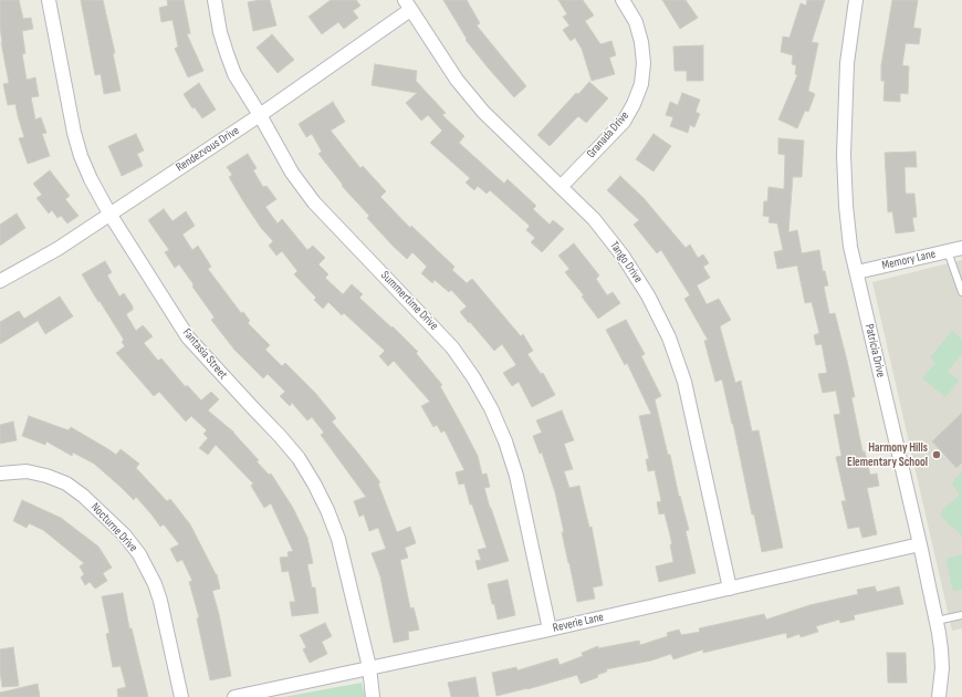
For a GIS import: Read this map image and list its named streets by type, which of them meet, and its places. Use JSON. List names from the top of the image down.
{
  "streets": {
    "street": [
      "Granada Drive",
      "Rendezvous Drive",
      "Memory Lane",
      "Tango Drive",
      "Summertime Drive",
      "Patricia Drive",
      "Fantasia Street",
      "Nocturne Drive",
      "Reverie Lane"
    ]
  },
  "crossings": [
    ["Granada Drive", "Tango Drive"],
    ["Rendezvous Drive", "Tango Drive"],
    ["Rendezvous Drive", "Summertime Drive"],
    ["Rendezvous Drive", "Fantasia Street"],
    ["Memory Lane", "Patricia Drive"],
    ["Tango Drive", "Reverie Lane"],
    ["Summertime Drive", "Reverie Lane"],
    ["Patricia Drive", "Reverie Lane"],
    ["Fantasia Street", "Reverie Lane"]
  ],
  "places": ["Harmony Hills Elementary School"]
}
